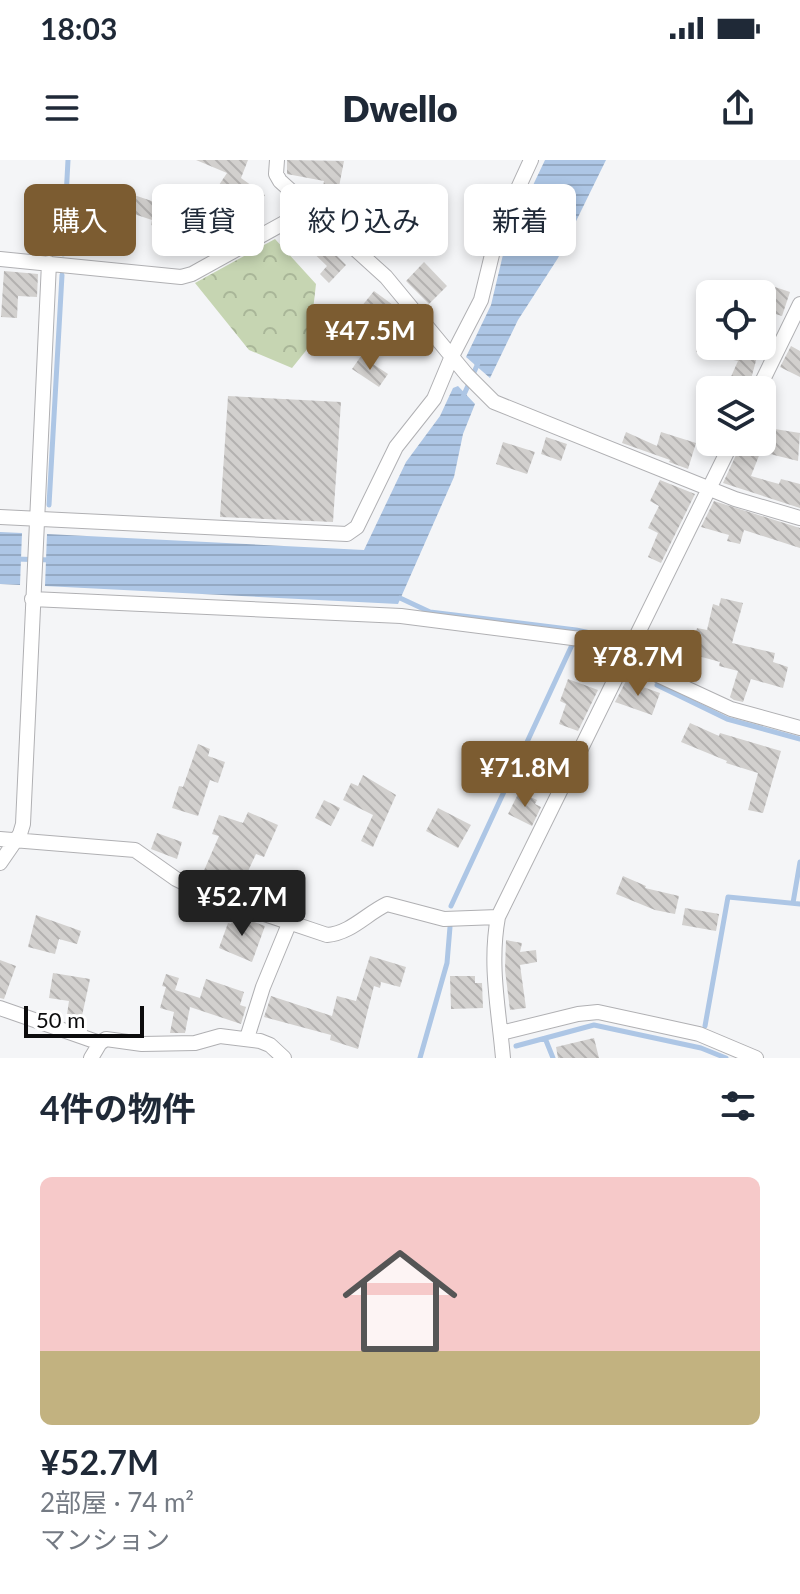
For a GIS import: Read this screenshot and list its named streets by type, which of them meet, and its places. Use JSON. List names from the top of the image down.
{
  "scale_bar": "50 m",
  "page": {
    "status": "18:03",
    "header": "Dwello",
    "chip": [
      "購入",
      "賃貸",
      "絞り込み",
      "新着"
    ],
    "price": [
      "¥47.5M",
      "¥78.7M",
      "¥71.8M",
      "¥52.7M"
    ],
    "scale": "50 m",
    "heading": "4件の物件",
    "list": [
      {
        "name": "¥52.7M",
        "note": "2部屋 · 74 m² · マンション"
      }
    ]
  }
}
